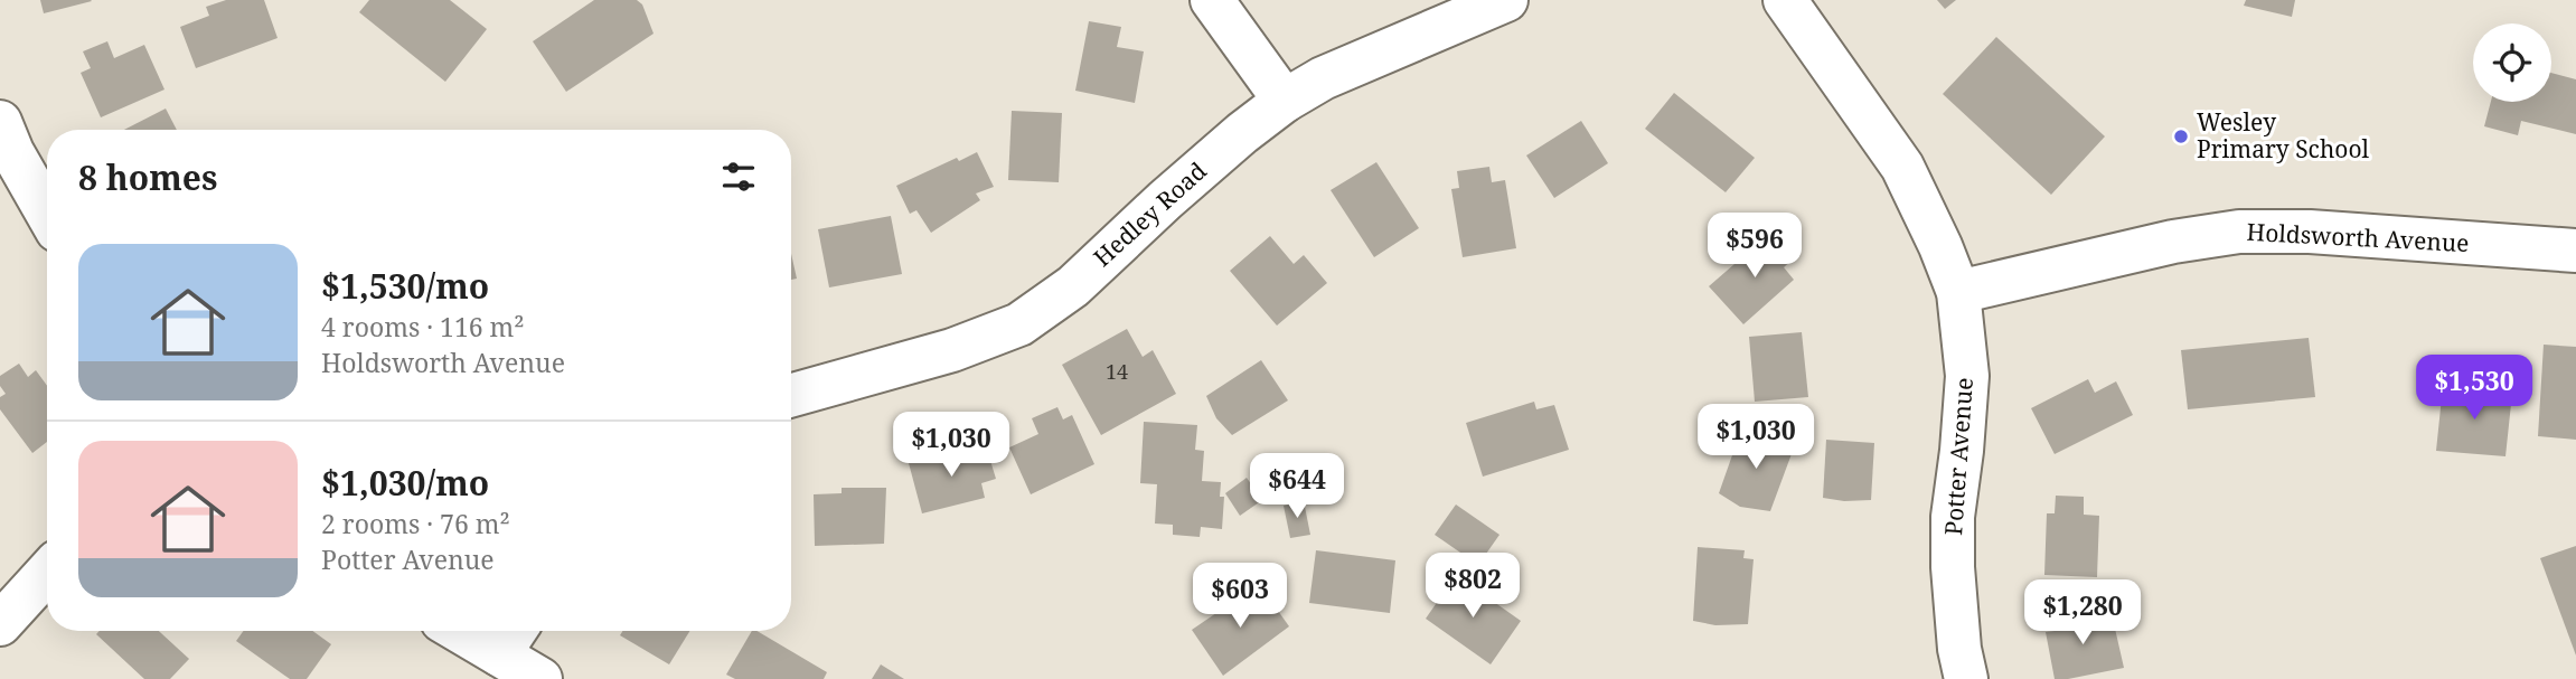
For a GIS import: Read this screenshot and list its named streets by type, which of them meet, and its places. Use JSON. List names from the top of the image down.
{
  "streets": {
    "street": ["Hedley Road", "Holdsworth Avenue", "Potter Avenue"]
  },
  "crossings": [
    ["Holdsworth Avenue", "Potter Avenue"]
  ],
  "places": ["Wesley Primary School"],
  "house_numbers": ["14"],
  "page": {
    "heading": "8 homes",
    "price": [
      "$596",
      "$1,530",
      "$1,030",
      "$1,030",
      "$644",
      "$802",
      "$603",
      "$1,280"
    ],
    "list": [
      {
        "name": "$1,530/mo",
        "note": "4 rooms · 116 m² · Holdsworth Avenue"
      },
      {
        "name": "$1,030/mo",
        "note": "2 rooms · 76 m² · Potter Avenue"
      }
    ]
  }
}
